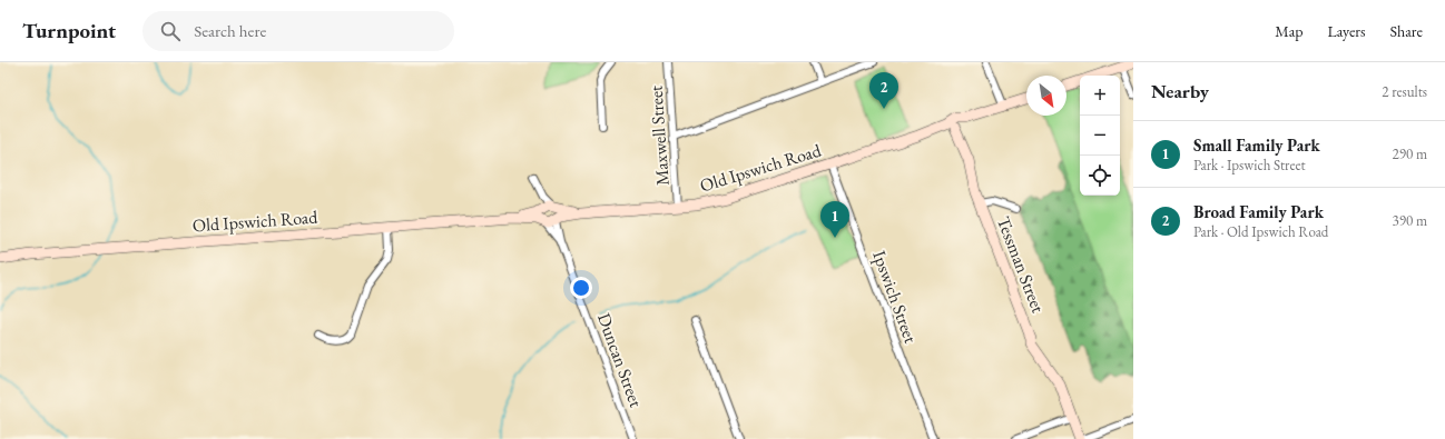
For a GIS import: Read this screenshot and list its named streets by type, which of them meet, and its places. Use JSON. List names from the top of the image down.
{
  "streets": {
    "main road": ["Old Ipswich Road", "Tessman Street"],
    "street": ["Maxwell Street", "Ipswich Street", "Duncan Street"]
  },
  "crossings": [
    ["Maxwell Street", "Old Ipswich Road"],
    ["Old Ipswich Road", "Tessman Street"],
    ["Old Ipswich Road", "Ipswich Street"],
    ["Old Ipswich Road", "Duncan Street"]
  ],
  "north": "bottom right",
  "page": {
    "header": "Turnpoint",
    "search": "Search here",
    "nav": ["Map", "Layers", "Share"],
    "heading": ["Nearby", "2 results"],
    "pins": ["2", "1"],
    "map_buttons": ["+", "−"],
    "list": [
      {
        "mark": "1",
        "name": "Small Family Park",
        "note": "Park · Ipswich Street",
        "value": "290 m"
      },
      {
        "mark": "2",
        "name": "Broad Family Park",
        "note": "Park · Old Ipswich Road",
        "value": "390 m"
      }
    ]
  }
}
